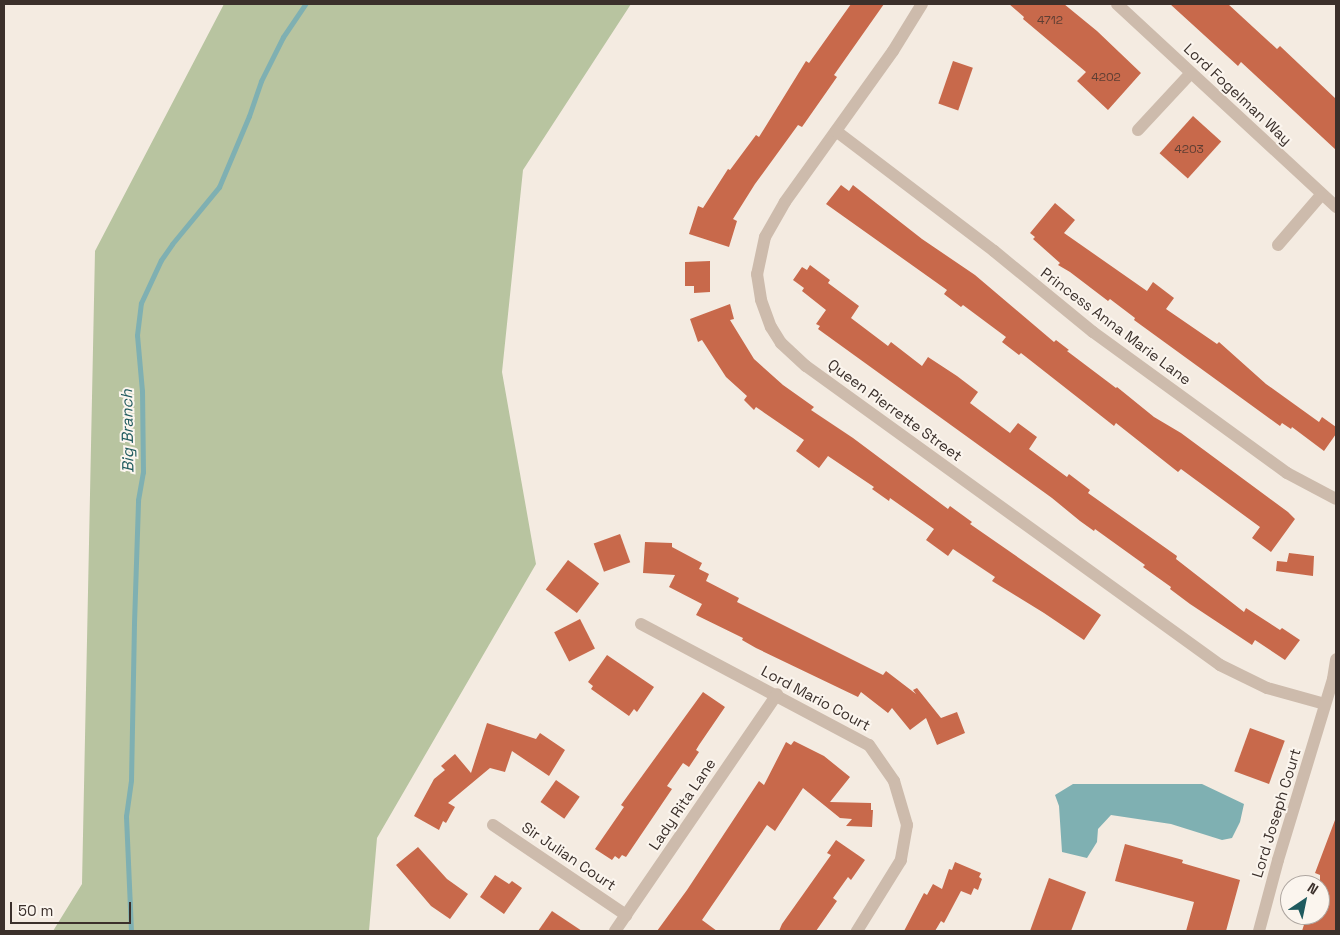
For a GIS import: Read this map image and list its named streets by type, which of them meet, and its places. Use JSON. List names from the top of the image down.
{
  "streets": {
    "street": [
      "Lord Fogelman Way",
      "Princess Anna Marie Lane",
      "Queen Pierrette Street",
      "Lord Mario Court",
      "Lady Rita Lane",
      "Lord Joseph Court",
      "Sir Julian Court"
    ]
  },
  "crossings": [
    ["Princess Anna Marie Lane", "Queen Pierrette Street"],
    ["Queen Pierrette Street", "Lord Joseph Court"],
    ["Lord Mario Court", "Lady Rita Lane"],
    ["Lady Rita Lane", "Sir Julian Court"]
  ],
  "water": ["Big Branch"],
  "house_numbers": ["4712", "4202", "4203"],
  "scale_bar": "50 m",
  "north": "top right"
}
